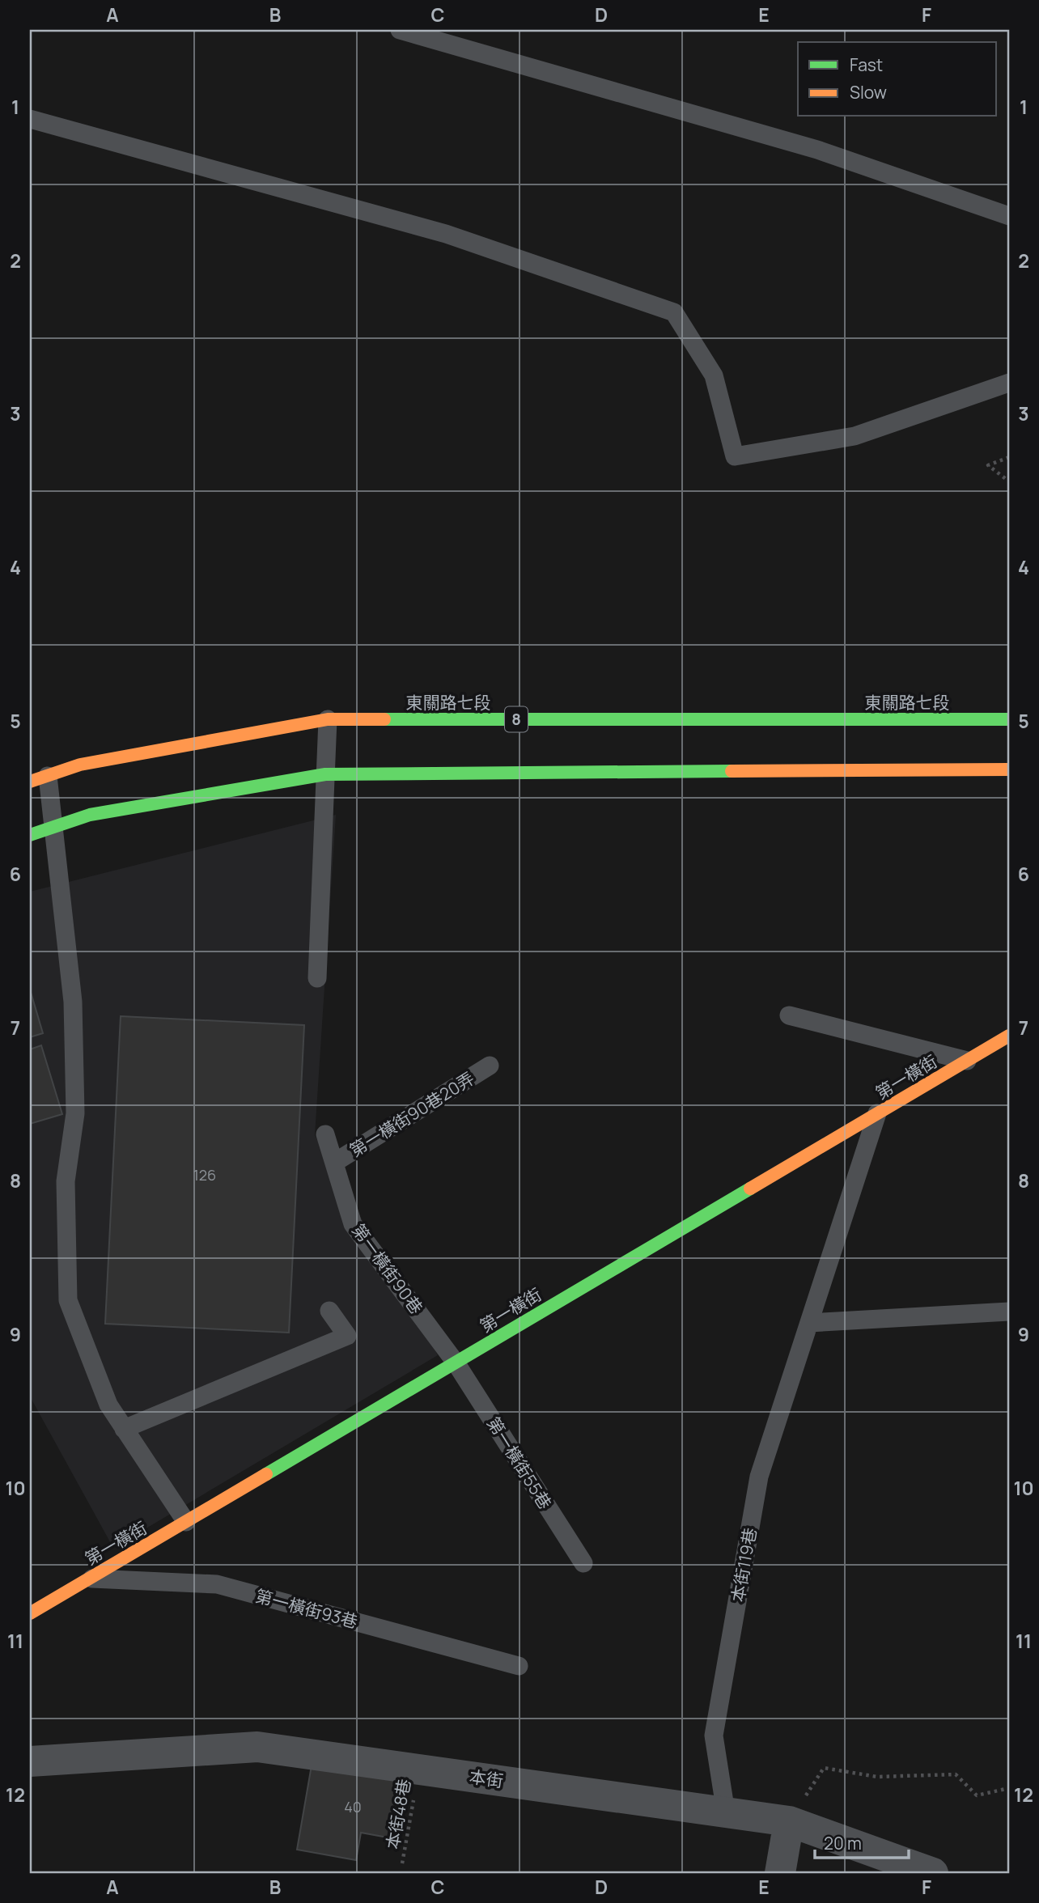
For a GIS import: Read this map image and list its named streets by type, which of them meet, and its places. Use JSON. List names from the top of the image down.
{
  "streets": {
    "main road": ["東關路七段", "8", "第一橫街"],
    "street": ["本街"],
    "lane": [
      "第一橫街90巷20弄",
      "第一橫街90巷",
      "第一橫街55巷",
      "本街119巷",
      "第一橫街93巷"
    ],
    "path": ["本街48巷"]
  },
  "crossings": [
    ["第一橫街", "第一橫街90巷"],
    ["第一橫街", "第一橫街55巷"],
    ["第一橫街", "本街119巷"],
    ["第一橫街", "第一橫街93巷"],
    ["第一橫街90巷20弄", "第一橫街90巷"],
    ["第一橫街90巷", "第一橫街55巷"],
    ["本街119巷", "本街"],
    ["本街", "本街48巷"]
  ],
  "house_numbers": ["126", "40"],
  "legend": ["Fast", "Slow"],
  "scale_bar": "20 m",
  "grid": {
    "columns": [
      "A",
      "B",
      "C",
      "D",
      "E",
      "F"
    ],
    "rows": [
      "1",
      "2",
      "3",
      "4",
      "5",
      "6",
      "7",
      "8",
      "9",
      "10",
      "11",
      "12"
    ]
  }
}
